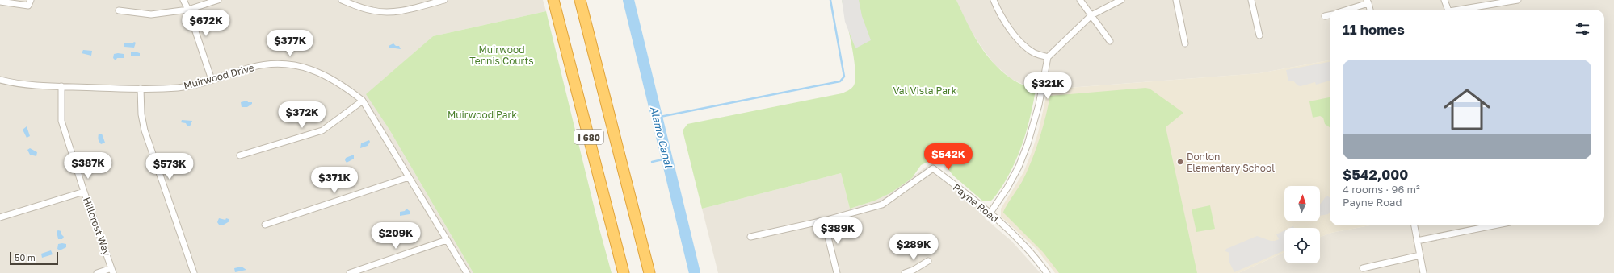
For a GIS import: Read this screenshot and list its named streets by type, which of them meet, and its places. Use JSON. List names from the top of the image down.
{
  "streets": {
    "highway": ["I 680"],
    "street": ["Muirwood Drive", "Payne Road", "Hillcrest Way"]
  },
  "crossings": [
    ["Muirwood Drive", "Hillcrest Way"]
  ],
  "water": ["Alamo Canal"],
  "parks": ["Muirwood Tennis Courts", "Val Vista Park", "Muirwood Park"],
  "places": ["Donlon Elementary School"],
  "scale_bar": "50 m",
  "north": "top",
  "page": {
    "price": [
      "$672K",
      "$377K",
      "$321K",
      "$372K",
      "$542K",
      "$387K",
      "$573K",
      "$371K",
      "$389K",
      "$209K",
      "$289K"
    ],
    "heading": "11 homes",
    "list": [
      {
        "name": "$542,000",
        "note": "4 rooms · 96 m² · Payne Road"
      }
    ],
    "scale": "50 m"
  }
}
